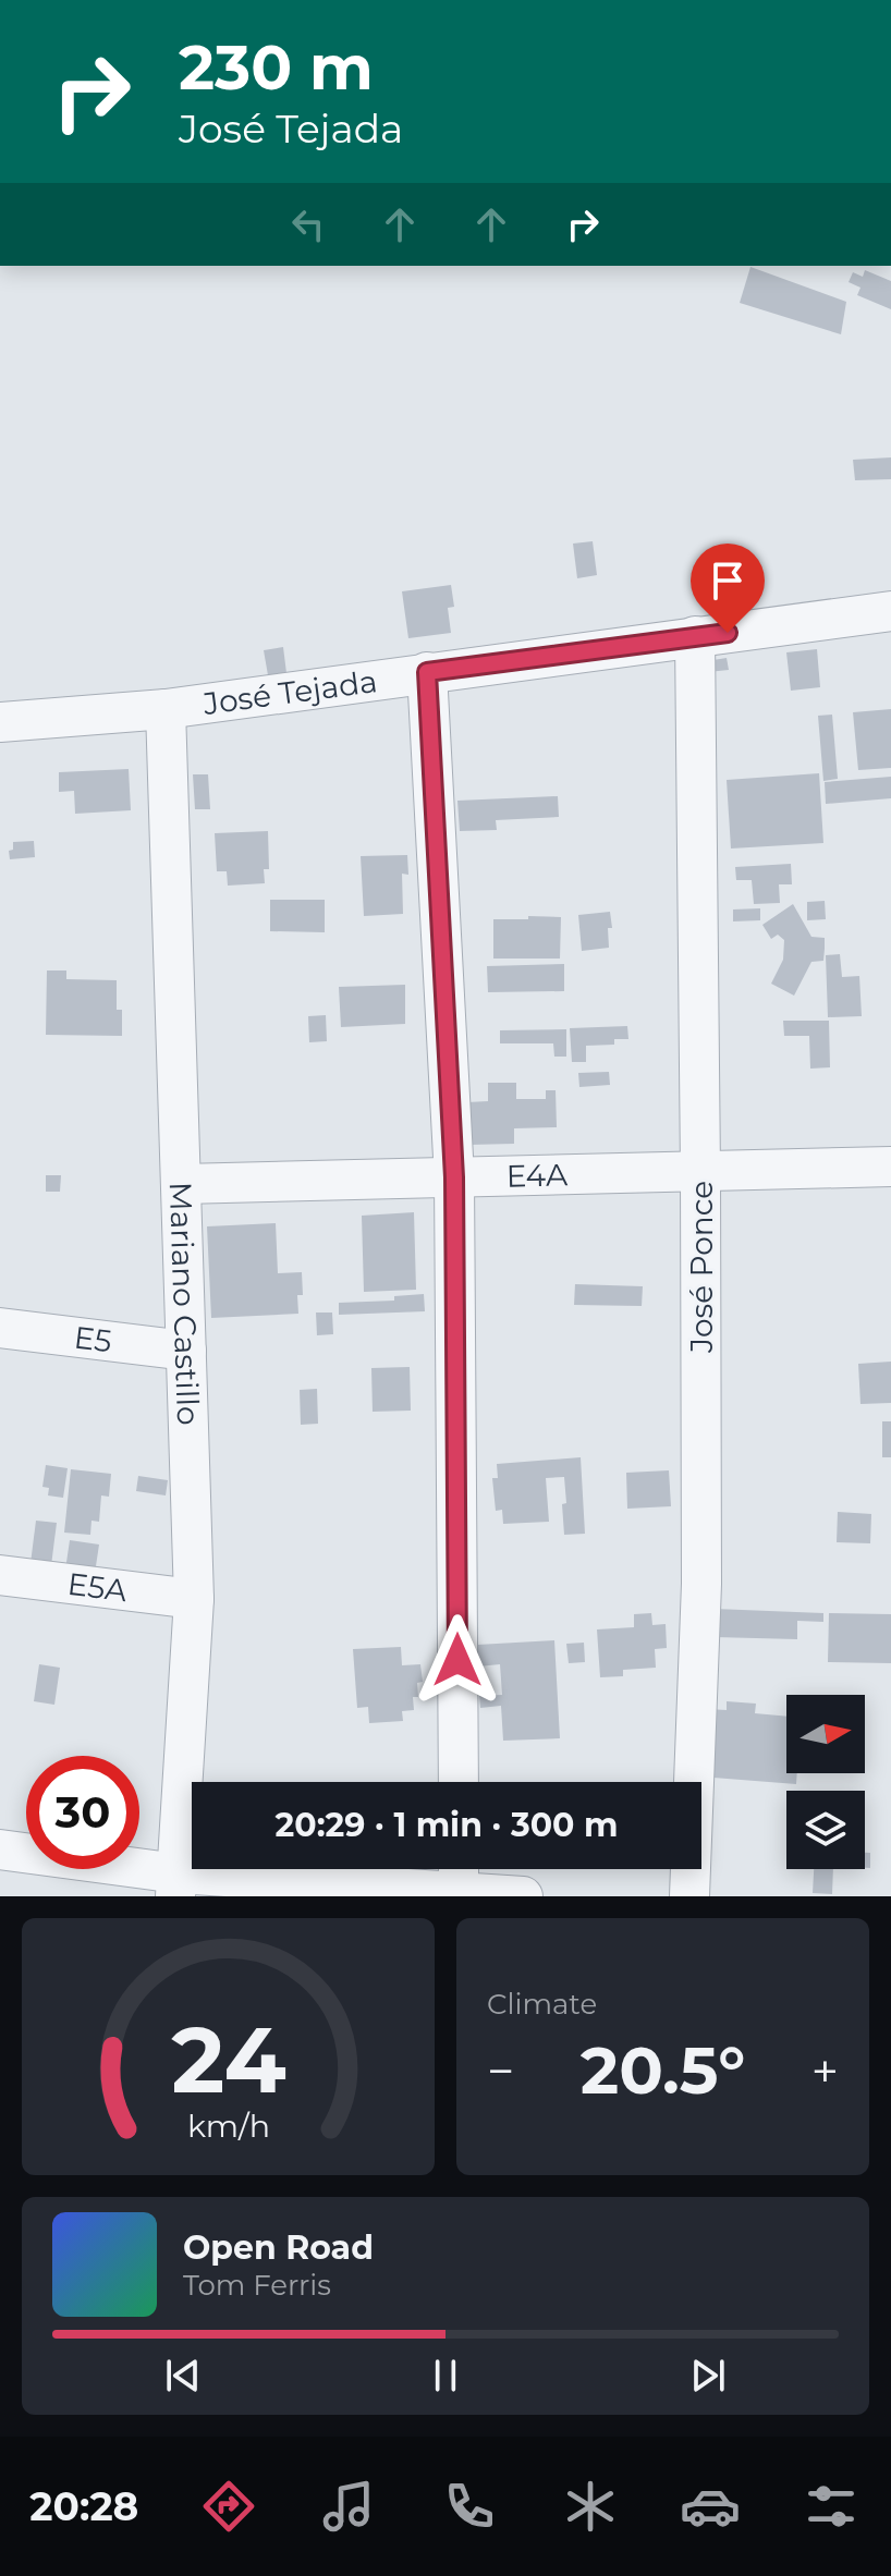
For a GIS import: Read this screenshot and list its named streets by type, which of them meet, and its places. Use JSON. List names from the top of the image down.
{
  "streets": {
    "street": [
      "José Tejada",
      "E4A",
      "José Ponce",
      "Mariano Castillo",
      "E5",
      "E5A"
    ]
  },
  "crossings": [
    ["José Tejada", "José Ponce"],
    ["José Tejada", "Mariano Castillo"],
    ["E4A", "José Ponce"],
    ["E4A", "Mariano Castillo"],
    ["Mariano Castillo", "E5"],
    ["Mariano Castillo", "E5A"]
  ],
  "north": "right",
  "page": {
    "turn": ["230 m", "José Tejada"],
    "limit": "30",
    "trip": "20:29 · 1 min · 300 m",
    "tile": "Climate",
    "heat": ["−", "20.5°", "+"],
    "song": ["Open Road", "Tom Ferris"],
    "tabs": "20:28",
    "gauge": ["24", "km/h"]
  }
}
